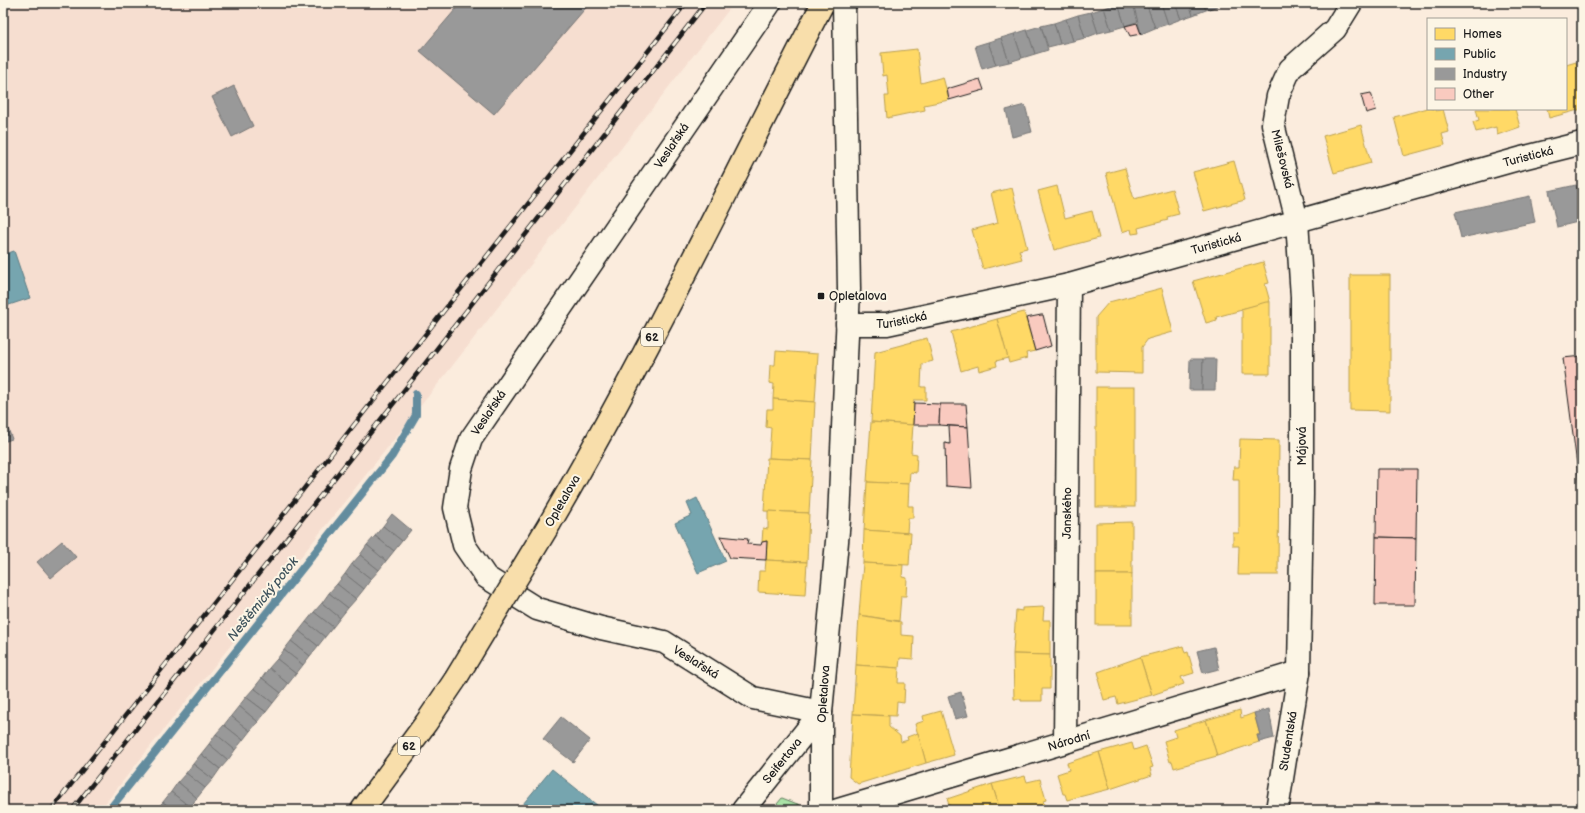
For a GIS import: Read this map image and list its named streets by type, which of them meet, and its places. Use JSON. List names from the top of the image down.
{
  "streets": {
    "main road": ["62", "Opletalova"],
    "street": [
      "Veslařská",
      "Turistická",
      "Milešovská",
      "Májová",
      "Janského",
      "Národní",
      "Studentská",
      "Seifertova"
    ]
  },
  "crossings": [
    ["Veslařská", "Opletalova"],
    ["Veslařská", "Seifertova"],
    ["Turistická", "Milešovská"],
    ["Turistická", "Májová"],
    ["Turistická", "Opletalova"],
    ["Turistická", "Janského"],
    ["Milešovská", "Májová"],
    ["Májová", "Národní"],
    ["Májová", "Studentská"],
    ["Opletalova", "Seifertova"],
    ["Janského", "Národní"],
    ["Národní", "Studentská"]
  ],
  "water": ["Neštěmický potok"],
  "places": {
    "transit": ["Opletalova"]
  },
  "legend": [
    "Homes",
    "Public",
    "Industry",
    "Other"
  ]
}
